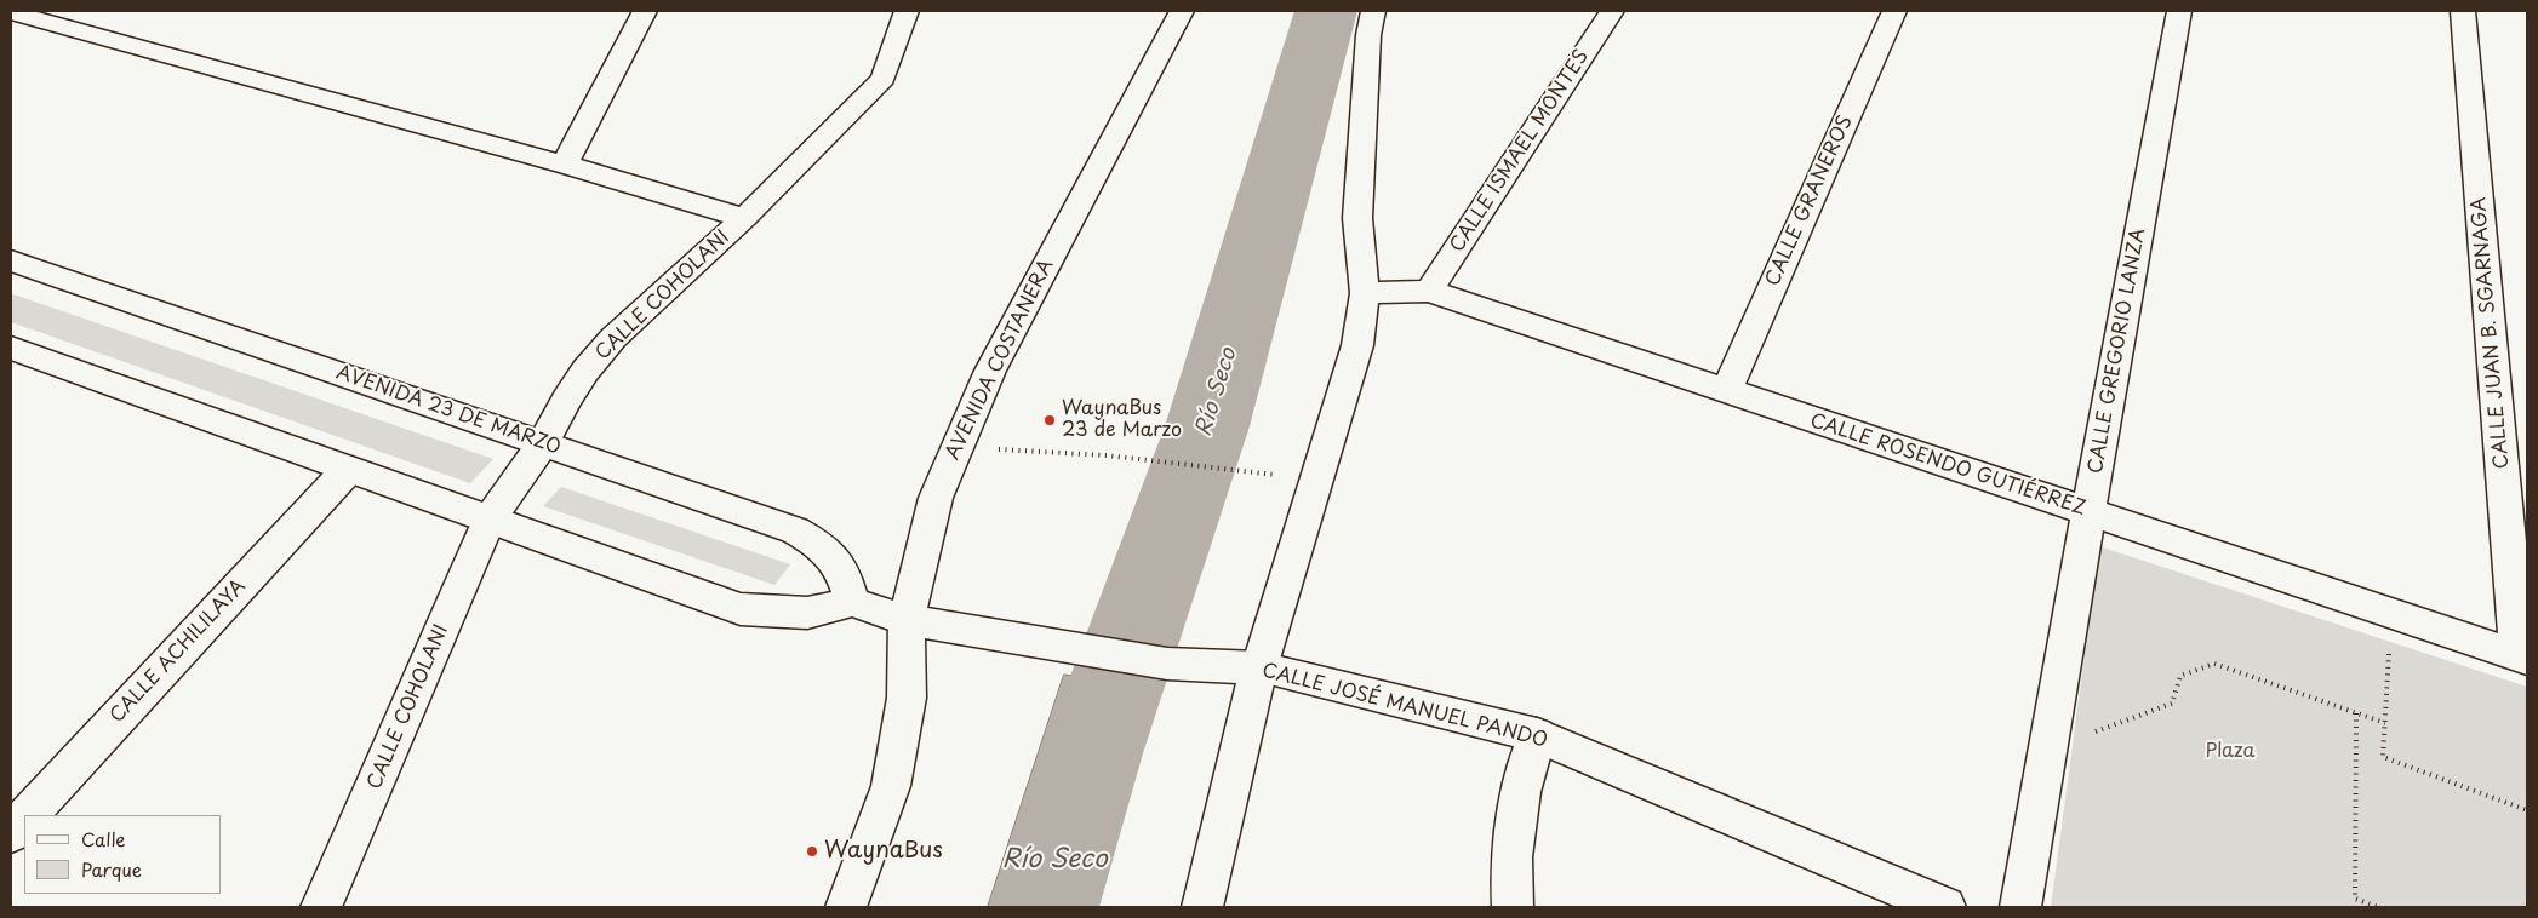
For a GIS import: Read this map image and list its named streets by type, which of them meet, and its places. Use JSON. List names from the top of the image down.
{
  "streets": {
    "street": [
      "CALLE ISMAEL MONTES",
      "CALLE GRANEROS",
      "CALLE COHOLANI",
      "CALLE JUAN B. SGARNAGA",
      "CALLE GREGORIO LANZA",
      "AVENIDA COSTANERA",
      "AVENIDA 23 DE MARZO",
      "CALLE ROSENDO GUTIÉRREZ",
      "CALLE ACHILILAYA",
      "CALLE JOSÉ MANUEL PANDO"
    ]
  },
  "crossings": [
    ["CALLE ISMAEL MONTES", "CALLE ROSENDO GUTIÉRREZ"],
    ["CALLE GRANEROS", "CALLE ROSENDO GUTIÉRREZ"],
    ["CALLE COHOLANI", "AVENIDA 23 DE MARZO"],
    ["CALLE JUAN B. SGARNAGA", "CALLE ROSENDO GUTIÉRREZ"],
    ["CALLE GREGORIO LANZA", "CALLE ROSENDO GUTIÉRREZ"],
    ["AVENIDA COSTANERA", "CALLE JOSÉ MANUEL PANDO"]
  ],
  "water": ["Río Seco"],
  "parks": ["Plaza"],
  "places": ["WaynaBus 23 de Marzo", "WaynaBus"],
  "legend": ["Calle", "Parque"]
}
